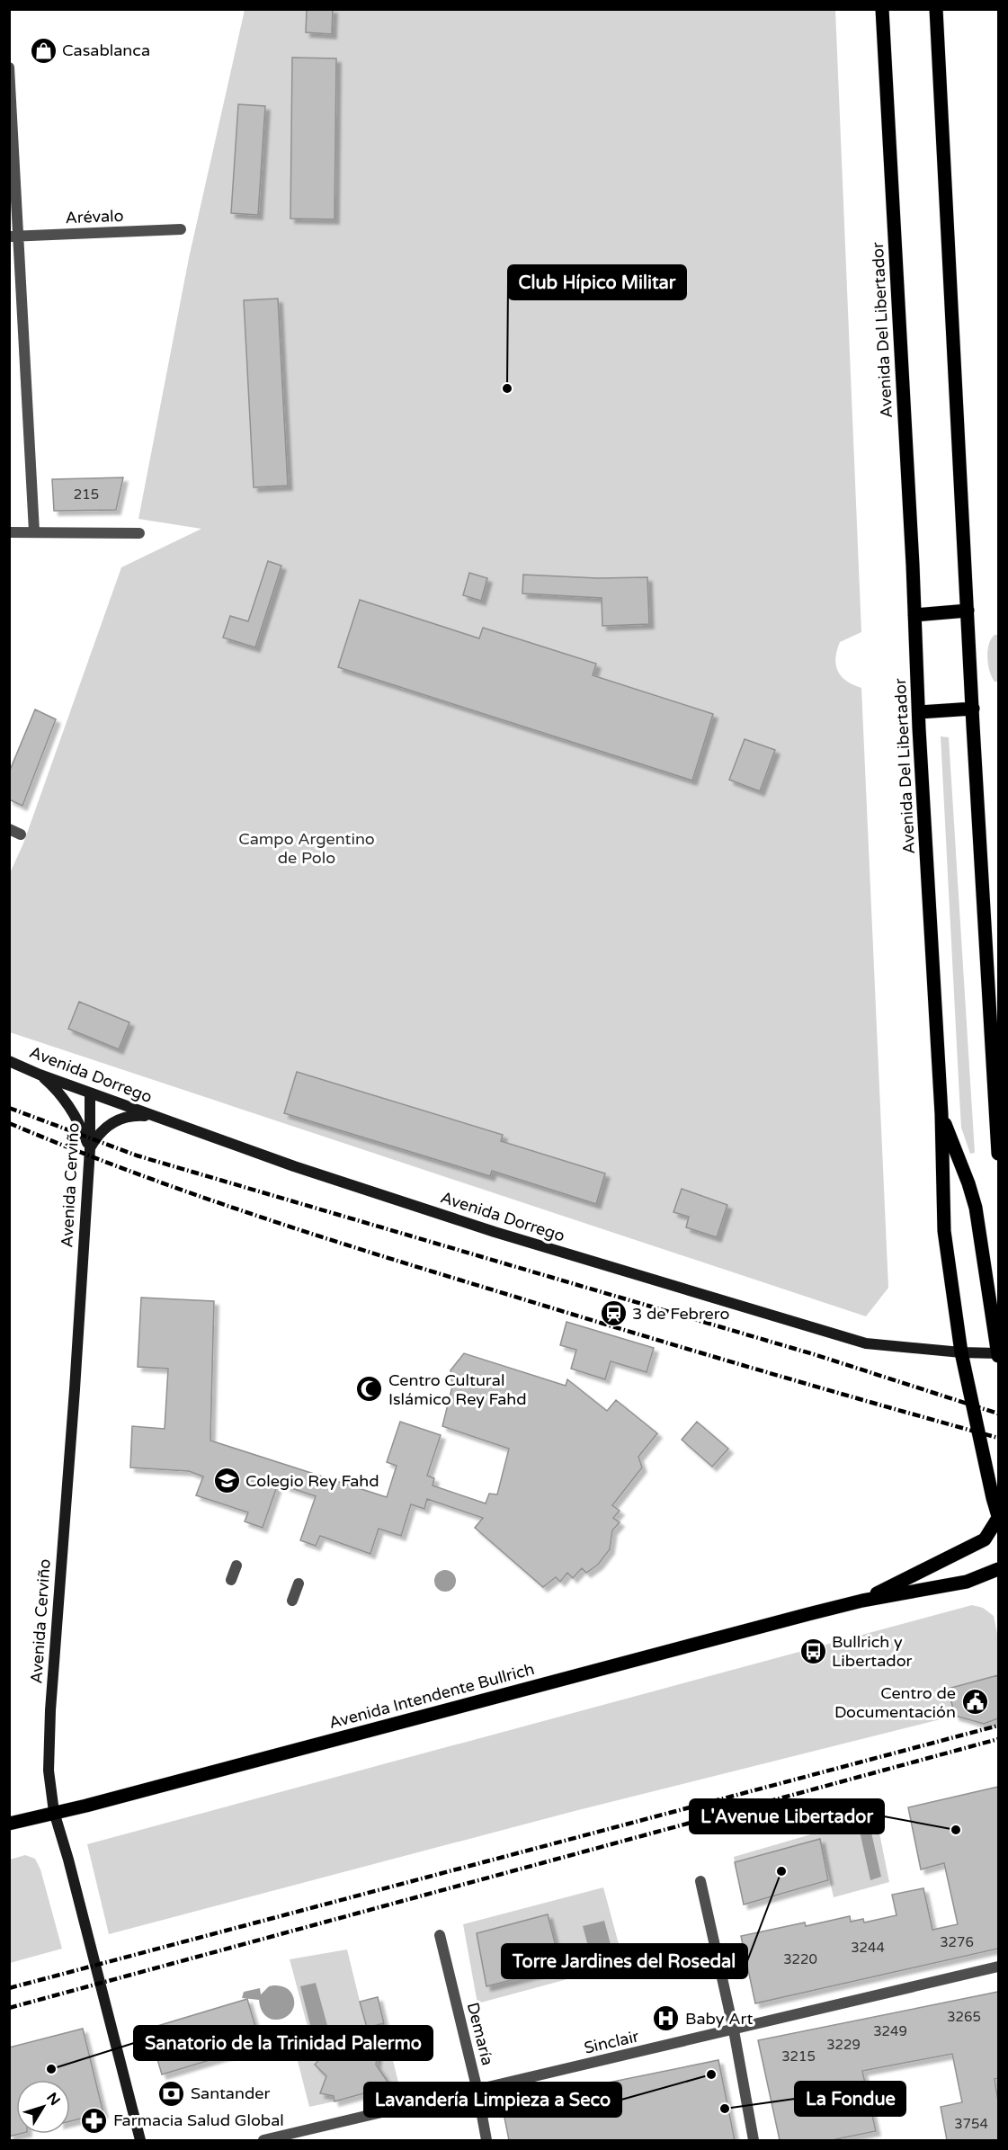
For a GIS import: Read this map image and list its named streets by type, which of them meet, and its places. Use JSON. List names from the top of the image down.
{
  "streets": {
    "main road": [
      "Avenida Del Libertador",
      "Avenida Dorrego",
      "Avenida Cerviño",
      "Avenida Intendente Bullrich"
    ],
    "street": ["Arévalo", "Demaría", "Sinclair"]
  },
  "crossings": [
    ["Avenida Del Libertador", "Avenida Dorrego"],
    ["Avenida Del Libertador", "Avenida Intendente Bullrich"],
    ["Avenida Dorrego", "Avenida Cerviño"],
    ["Avenida Cerviño", "Avenida Intendente Bullrich"],
    ["Demaría", "Sinclair"]
  ],
  "parks": ["Campo Argentino de Polo"],
  "places": {
    "shop": ["Casablanca"],
    "other": [
      "Club Hípico Militar",
      "L'Avenue Libertador",
      "Torre Jardines del Rosedal",
      "Sanatorio de la Trinidad Palermo",
      "Lavandería Limpieza a Seco",
      "La Fondue"
    ],
    "station": ["3 de Febrero"],
    "mosque": ["Centro Cultural Islámico Rey Fahd"],
    "school or university": ["Colegio Rey Fahd"],
    "bus stop": ["Bullrich y Libertador"],
    "public building": ["Centro de Documentación"],
    "hospital": ["Baby Art"],
    "bank": ["Santander"],
    "pharmacy": ["Farmacia Salud Global"]
  },
  "house_numbers": [
    "215",
    "3276",
    "3244",
    "3220",
    "3265",
    "3249",
    "3229",
    "3215",
    "3754"
  ],
  "north": "top right"
}
